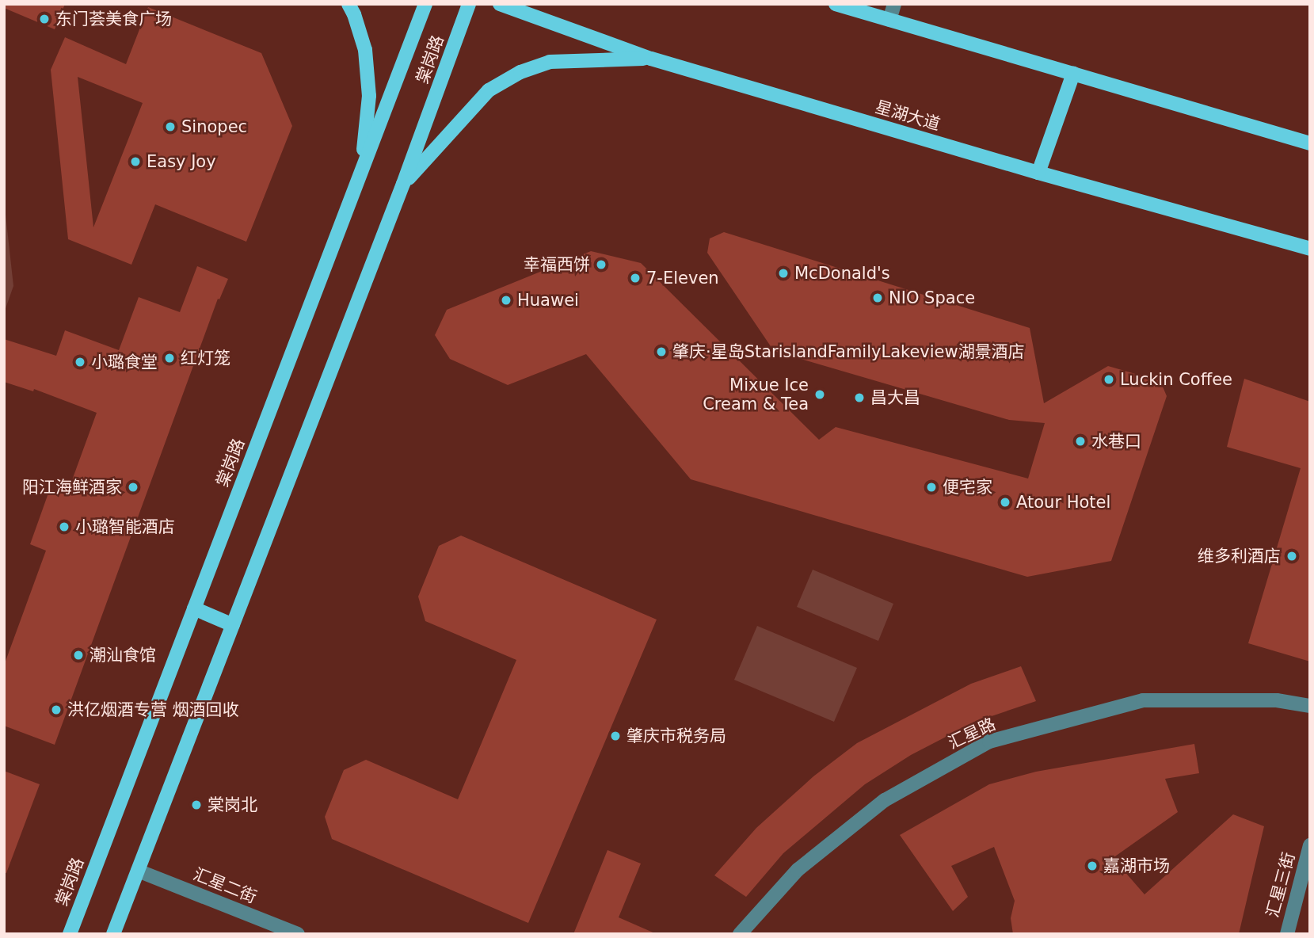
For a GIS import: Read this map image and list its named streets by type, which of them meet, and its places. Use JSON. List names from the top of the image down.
{
  "streets": {
    "main road": ["棠岗路", "星湖大道"],
    "street": ["汇星路", "汇星三街", "汇星二街"]
  },
  "crossings": [
    ["棠岗路", "汇星二街"]
  ],
  "places": [
    "东门荟美食广场",
    "Sinopec",
    "Easy Joy",
    "幸福西饼",
    "McDonald's",
    "7-Eleven",
    "NIO Space",
    "Huawei",
    "肇庆·星岛StarislandFamilyLakeview湖景酒店",
    "红灯笼",
    "小璐食堂",
    "Luckin Coffee",
    "Mixue Ice Cream & Tea",
    "昌大昌",
    "水巷口",
    "阳江海鲜酒家",
    "便宅家",
    "Atour Hotel",
    "小璐智能酒店",
    "维多利酒店",
    "潮汕食馆",
    "洪亿烟酒专营 烟酒回收",
    "肇庆市税务局",
    "棠岗北",
    "嘉湖市场"
  ]
}
